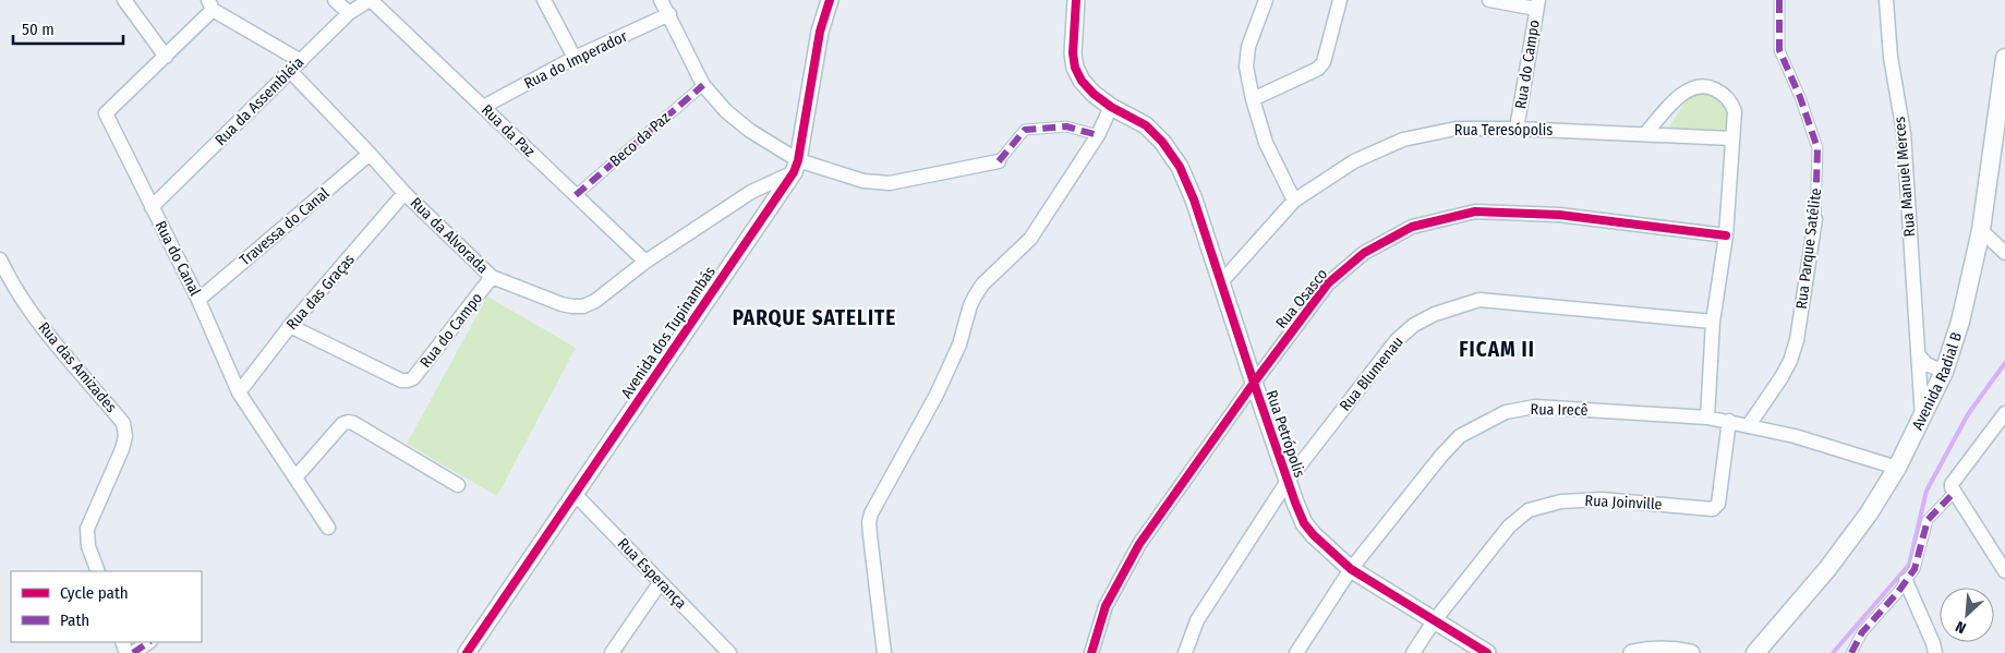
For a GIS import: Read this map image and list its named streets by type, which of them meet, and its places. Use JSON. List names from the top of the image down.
{
  "streets": {
    "main road": ["Avenida Radial B"],
    "street": [
      "Rua do Imperador",
      "Rua do Campo",
      "Rua da Assembléia",
      "Rua Teresópolis",
      "Rua da Paz",
      "Beco da Paz",
      "Rua Manuel Merces",
      "Travessa do Canal",
      "Rua da Alvorada",
      "Rua Parque Satélite",
      "Rua do Canal",
      "Rua das Graças",
      "Rua Osasco",
      "Avenida dos Tupinambás",
      "Rua das Amizades",
      "Rua Blumenau",
      "Rua Irecê",
      "Rua Petrópolis",
      "Rua Joinville",
      "Rua Esperança"
    ]
  },
  "crossings": [
    ["Rua do Imperador", "Rua da Paz"],
    ["Rua do Campo", "Rua Teresópolis"],
    ["Rua do Campo", "Rua da Alvorada"],
    ["Rua do Campo", "Rua das Graças"],
    ["Rua da Assembléia", "Rua da Paz"],
    ["Rua da Assembléia", "Rua da Alvorada"],
    ["Rua da Assembléia", "Rua do Canal"],
    ["Rua Teresópolis", "Rua Petrópolis"],
    ["Rua da Paz", "Beco da Paz"],
    ["Rua da Paz", "Rua da Alvorada"],
    ["Rua Manuel Merces", "Avenida Radial B"],
    ["Travessa do Canal", "Rua da Alvorada"],
    ["Travessa do Canal", "Rua do Canal"],
    ["Rua da Alvorada", "Rua das Graças"],
    ["Rua da Alvorada", "Avenida dos Tupinambás"],
    ["Rua Parque Satélite", "Rua Irecê"],
    ["Rua do Canal", "Rua das Graças"],
    ["Rua Osasco", "Rua Petrópolis"],
    ["Avenida dos Tupinambás", "Rua Esperança"],
    ["Rua Blumenau", "Rua Petrópolis"],
    ["Avenida Radial B", "Rua Irecê"],
    ["Rua Irecê", "Rua Petrópolis"],
    ["Rua Irecê", "Rua Joinville"],
    ["Rua Petrópolis", "Rua Joinville"]
  ],
  "districts": ["PARQUE SATELITE", "FICAM II"],
  "legend": ["Cycle path", "Path"],
  "scale_bar": "50 m",
  "north": "bottom left"
}
